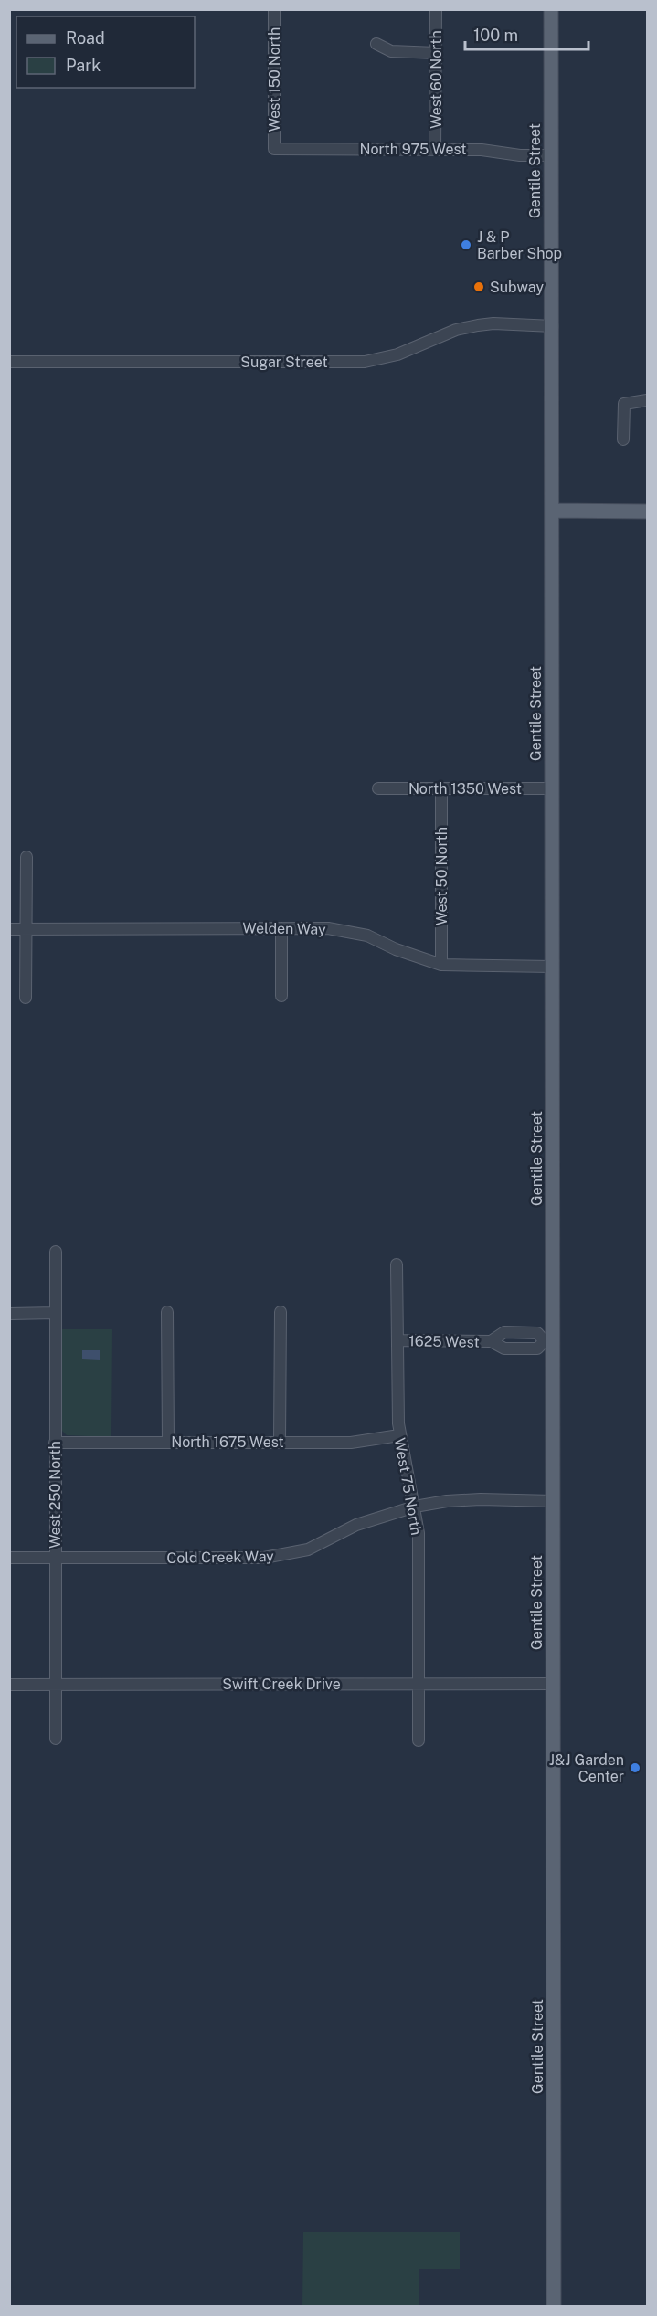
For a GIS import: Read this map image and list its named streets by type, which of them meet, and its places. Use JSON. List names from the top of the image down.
{
  "streets": {
    "main road": ["Gentile Street"],
    "street": [
      "West 150 North",
      "West 60 North",
      "North 975 West",
      "Sugar Street",
      "North 1350 West",
      "West 50 North",
      "Welden Way",
      "1625 West",
      "North 1675 West",
      "West 75 North",
      "West 250 North",
      "Cold Creek Way",
      "Swift Creek Drive"
    ]
  },
  "crossings": [
    ["West 150 North", "North 975 West"],
    ["West 60 North", "North 975 West"],
    ["North 975 West", "Gentile Street"],
    ["Gentile Street", "Sugar Street"],
    ["Gentile Street", "North 1350 West"],
    ["Gentile Street", "Welden Way"],
    ["Gentile Street", "1625 West"],
    ["Gentile Street", "Cold Creek Way"],
    ["Gentile Street", "Swift Creek Drive"],
    ["North 1350 West", "West 50 North"],
    ["West 50 North", "Welden Way"],
    ["1625 West", "West 75 North"],
    ["North 1675 West", "West 75 North"],
    ["North 1675 West", "West 250 North"],
    ["West 75 North", "Cold Creek Way"],
    ["West 75 North", "Swift Creek Drive"],
    ["West 250 North", "Cold Creek Way"],
    ["West 250 North", "Swift Creek Drive"]
  ],
  "places": ["J & P Barber Shop", "Subway", "J&J Garden Center"],
  "legend": ["Road", "Park"],
  "scale_bar": "100 m"
}
